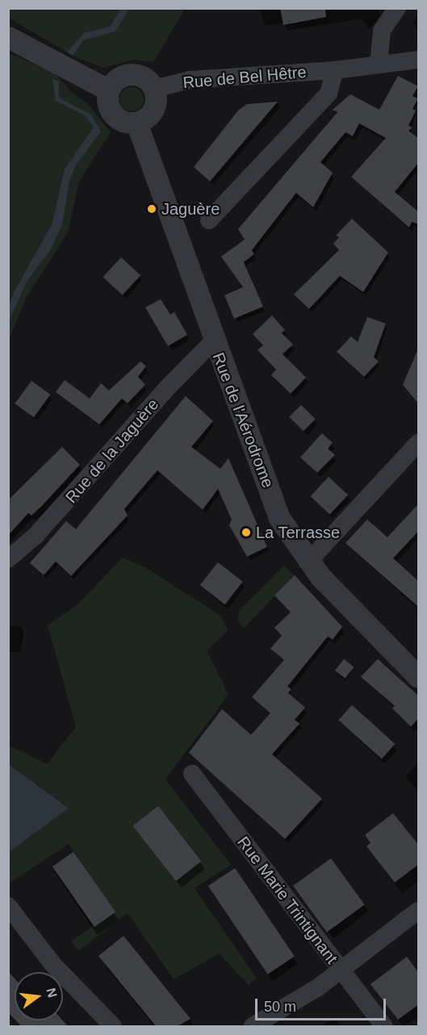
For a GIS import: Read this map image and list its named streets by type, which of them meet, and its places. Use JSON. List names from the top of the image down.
{
  "streets": {
    "street": [
      "Rue de Bel Hêtre",
      "Rue de l'Aérodrome",
      "Rue de la Jaguère",
      "Rue Marie Trintignant"
    ]
  },
  "crossings": [
    ["Rue de Bel Hêtre", "Rue de l'Aérodrome"],
    ["Rue de l'Aérodrome", "Rue de la Jaguère"]
  ],
  "places": ["Jaguère", "La Terrasse"],
  "scale_bar": "50 m",
  "north": "right"
}
